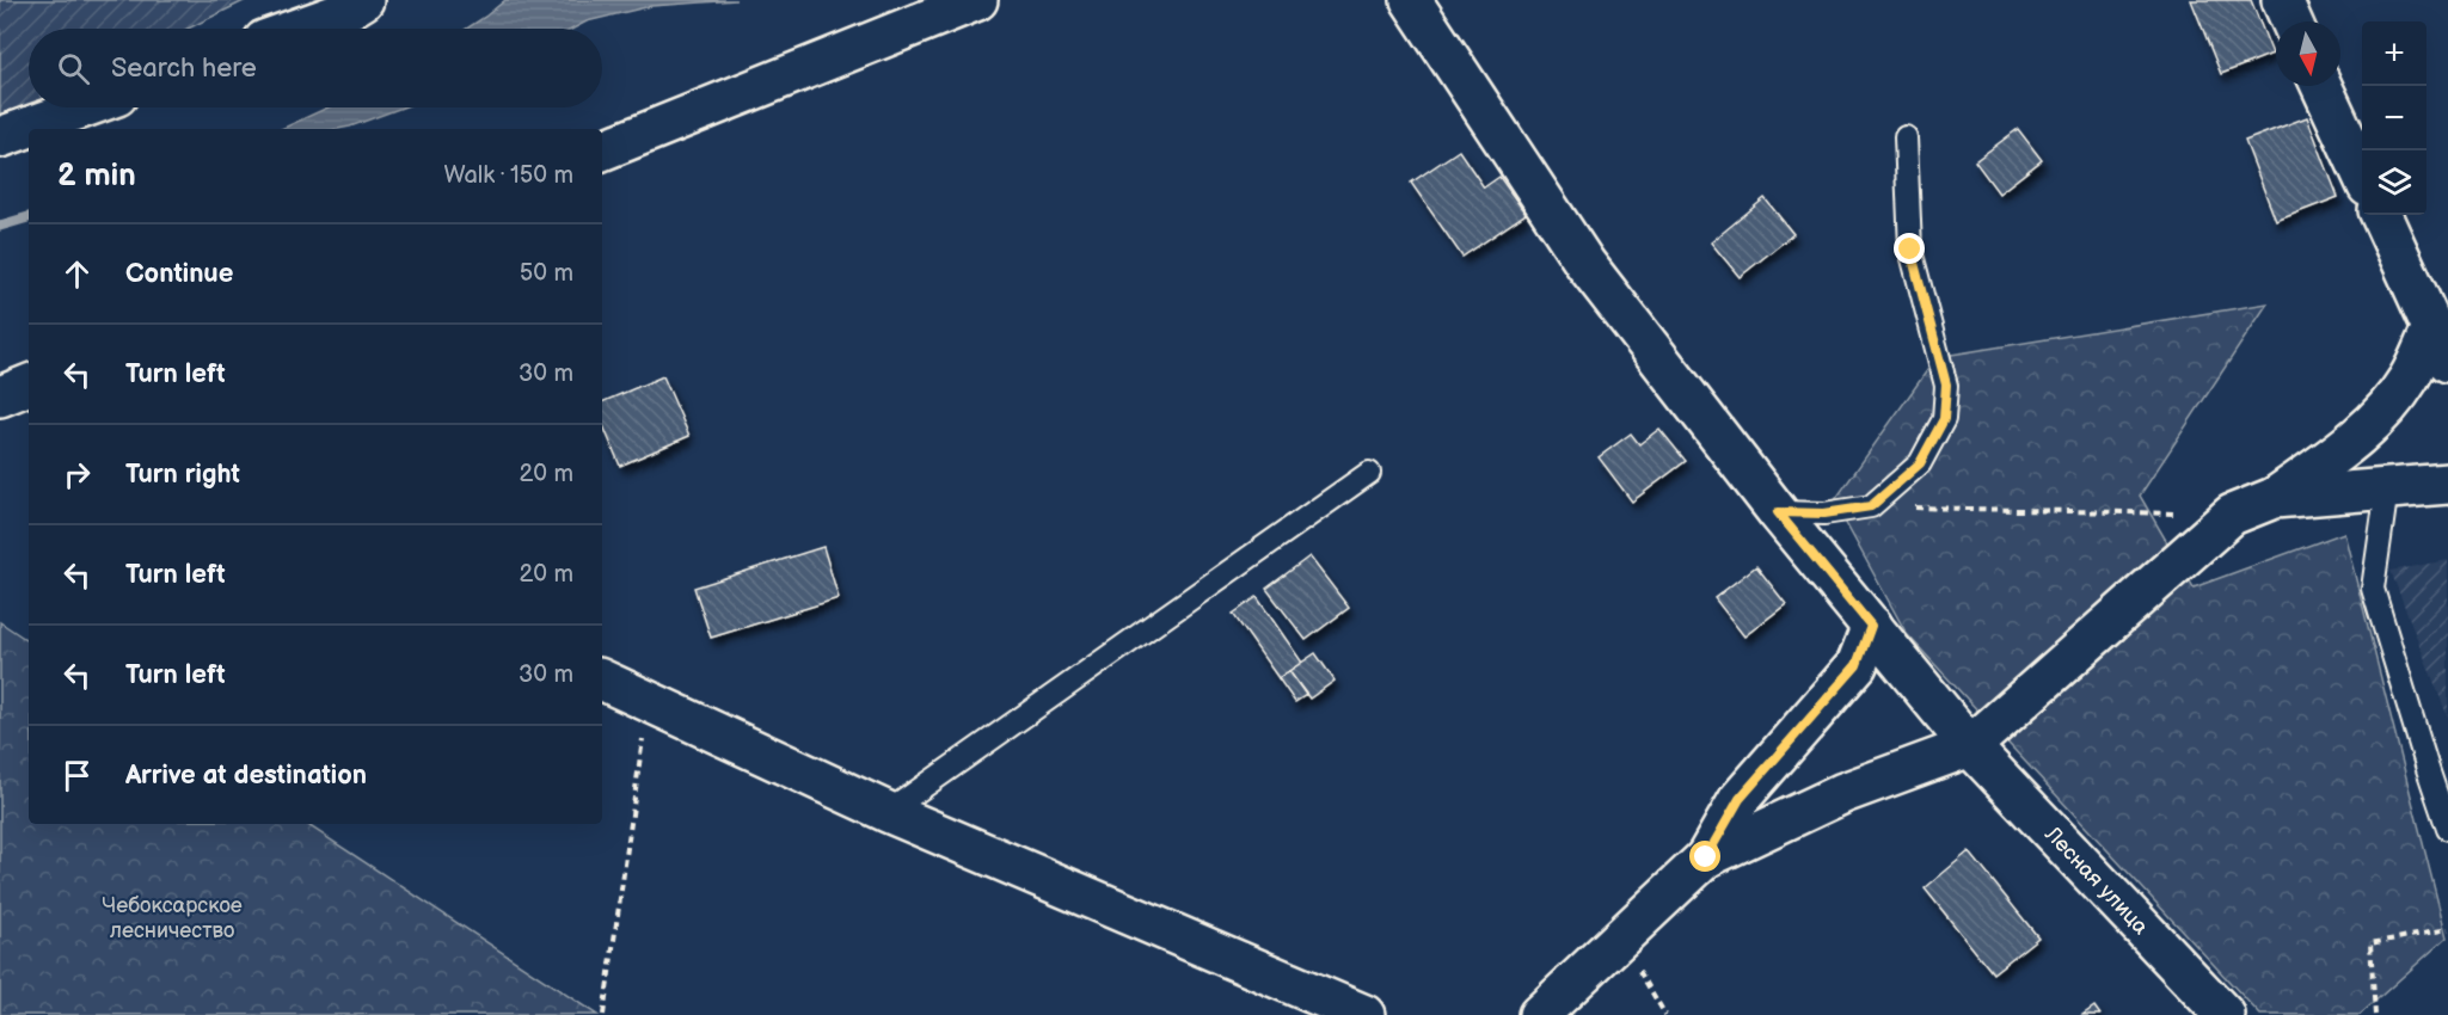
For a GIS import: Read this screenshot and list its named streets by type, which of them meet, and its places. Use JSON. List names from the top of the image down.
{
  "streets": {
    "street": ["Лесная улица"]
  },
  "parks": ["Чебоксарское лесничество"],
  "north": "bottom",
  "page": {
    "map_buttons": ["+", "−"],
    "search": "Search here",
    "heading": ["2 min", "Walk · 150 m"],
    "list": [
      ["Continue", "50 m"],
      ["Turn left", "30 m"],
      ["Turn right", "20 m"],
      ["Turn left", "20 m"],
      ["Turn left", "30 m"],
      "Arrive at destination"
    ]
  }
}
